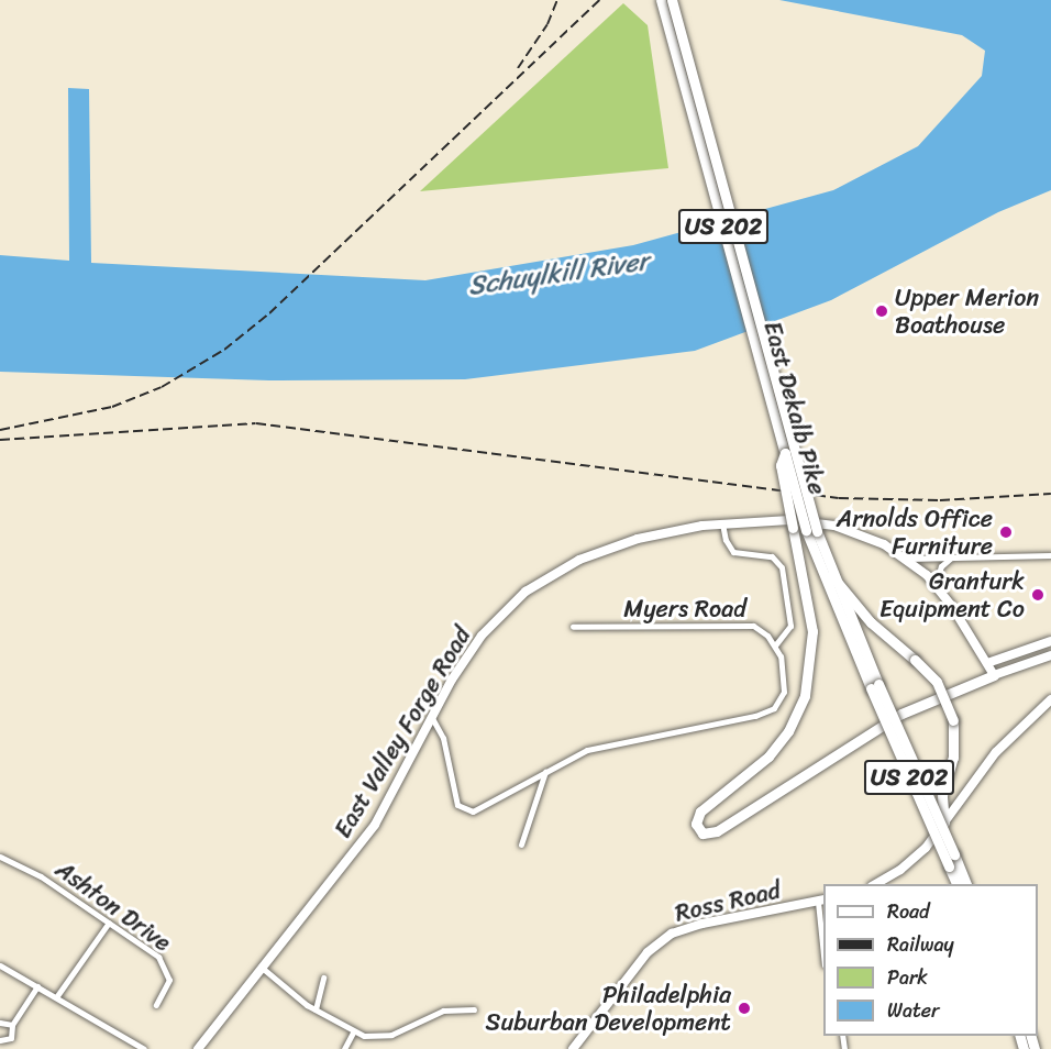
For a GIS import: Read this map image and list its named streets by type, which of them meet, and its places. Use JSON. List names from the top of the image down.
{
  "streets": {
    "highway": ["US 202", "East Dekalb Pike"],
    "main road": ["East Valley Forge Road", "Ross Road"],
    "street": ["Myers Road", "Ashton Drive"]
  },
  "crossings": [
    ["Myers Road", "East Valley Forge Road"]
  ],
  "water": ["Schuylkill River"],
  "places": [
    "Upper Merion Boathouse",
    "Arnolds Office Furniture",
    "Granturk Equipment Co",
    "Philadelphia Suburban Development"
  ],
  "legend": [
    "Road",
    "Railway",
    "Park",
    "Water"
  ]
}
